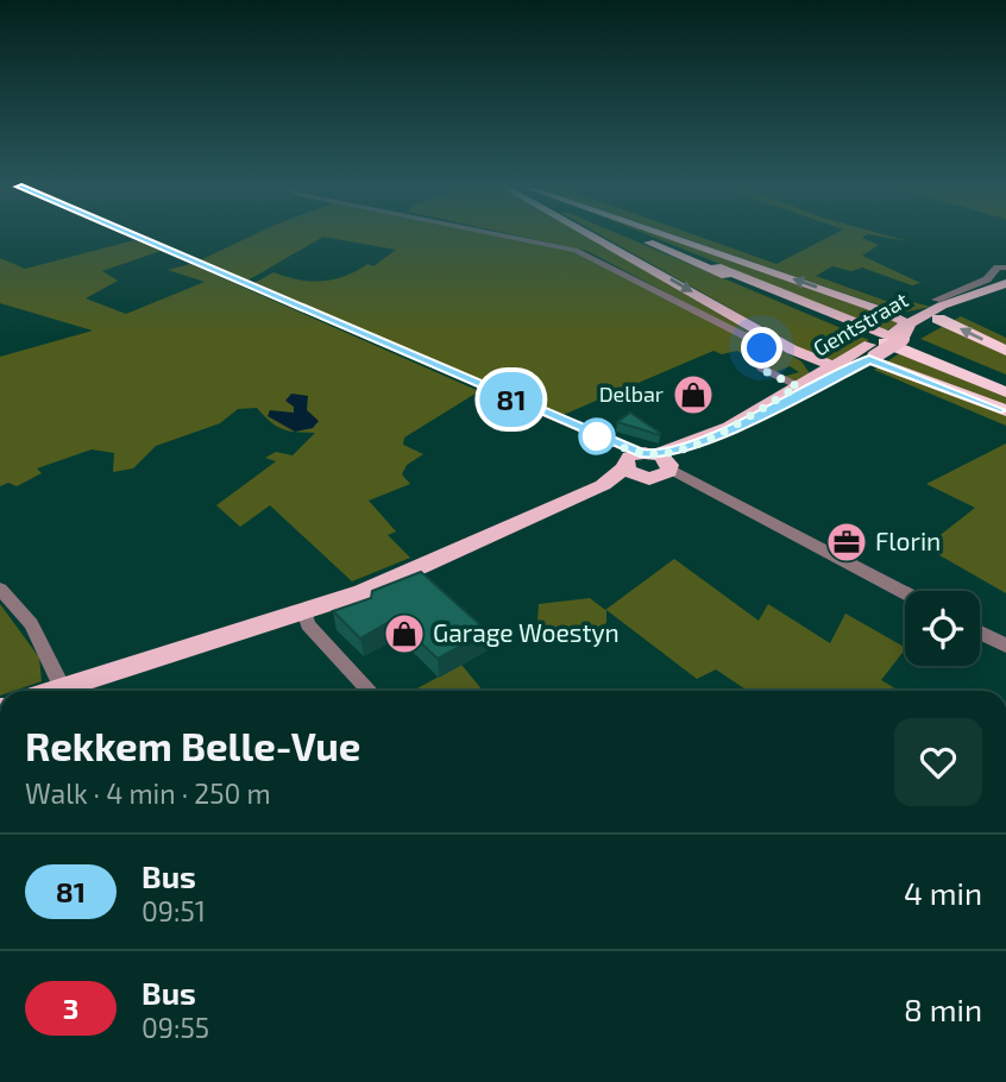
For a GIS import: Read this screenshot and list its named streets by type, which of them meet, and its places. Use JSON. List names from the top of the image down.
{
  "streets": {
    "main road": ["Gentstraat"]
  },
  "places": {
    "shop": ["Delbar", "Garage Woestyn"],
    "office": ["Florin"]
  },
  "lines": ["bus line 81"],
  "page": {
    "on_map": "81",
    "heading": ["Rekkem Belle-Vue", "Walk · 4 min · 250 m"],
    "list": [
      {
        "mark": "81",
        "name": "Bus",
        "note": "09:51",
        "value": "4 min"
      },
      {
        "mark": "3",
        "name": "Bus",
        "note": "09:55",
        "value": "8 min"
      }
    ]
  }
}
